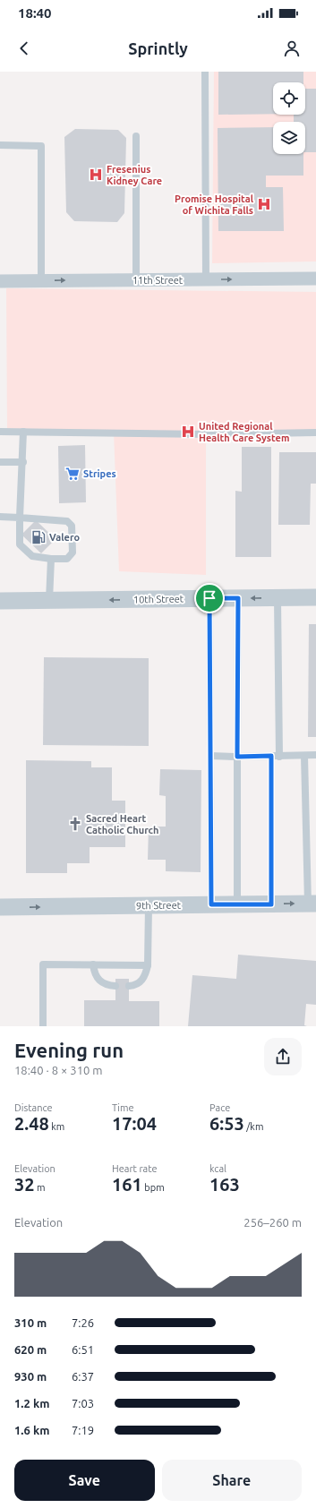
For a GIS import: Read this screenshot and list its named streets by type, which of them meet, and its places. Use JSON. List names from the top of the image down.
{
  "streets": {
    "street": ["11th Street", "10th Street", "9th Street"]
  },
  "one_way": ["11th Street", "10th Street", "9th Street"],
  "places": {
    "hospital": ["Fresenius Kidney Care", "Promise Hospital of Wichita Falls", "United Regional Health Care System"],
    "supermarket": ["Stripes"],
    "fuel station": ["Valero"],
    "church": ["Sacred Heart Catholic Church"]
  },
  "page": {
    "status": "18:40",
    "header": "Sprintly",
    "heading": ["Evening run", "18:40 · 8 × 310 m"],
    "stats": [
      ["Distance", "2.48 km"],
      ["Time", "17:04"],
      ["Pace", "6:53 /km"],
      ["Elevation", "32 m"],
      ["Heart rate", "161 bpm"],
      ["kcal", "163"]
    ],
    "chart": ["Elevation", "256–260 m"],
    "list": [
      {
        "name": "310 m",
        "note": "7:26"
      },
      {
        "name": "620 m",
        "note": "6:51"
      },
      {
        "name": "930 m",
        "note": "6:37"
      },
      {
        "name": "1.2 km",
        "note": "7:03"
      },
      {
        "name": "1.6 km",
        "note": "7:19"
      }
    ],
    "buttons": ["Save", "Share"]
  }
}
